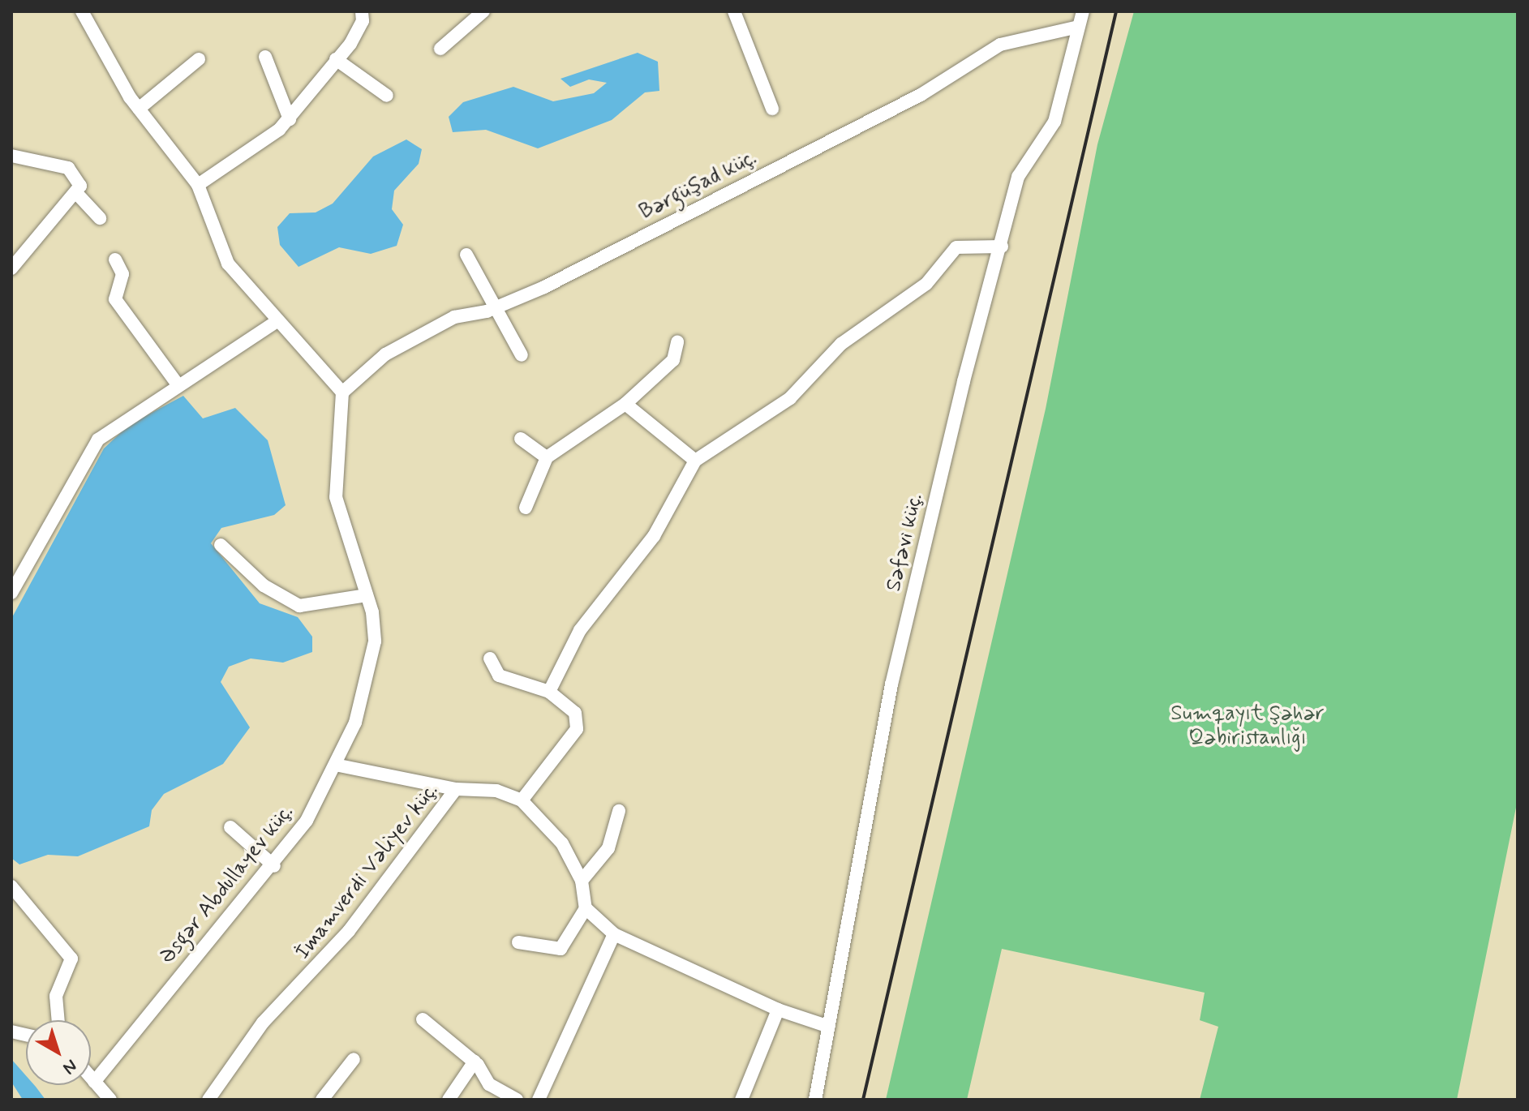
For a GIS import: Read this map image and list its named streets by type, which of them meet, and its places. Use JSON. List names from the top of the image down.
{
  "streets": {
    "street": [
      "Bərgüşad küç.",
      "Səfəvi küç.",
      "İmamverdi Vəliyev küç.",
      "Əsgər Abdullayev küç."
    ]
  },
  "crossings": [
    ["Bərgüşad küç.", "Səfəvi küç."],
    ["Bərgüşad küç.", "Əsgər Abdullayev küç."]
  ],
  "parks": ["Sumqayıt Şəhər Qəbiristanlığı"],
  "north": "bottom right"
}
